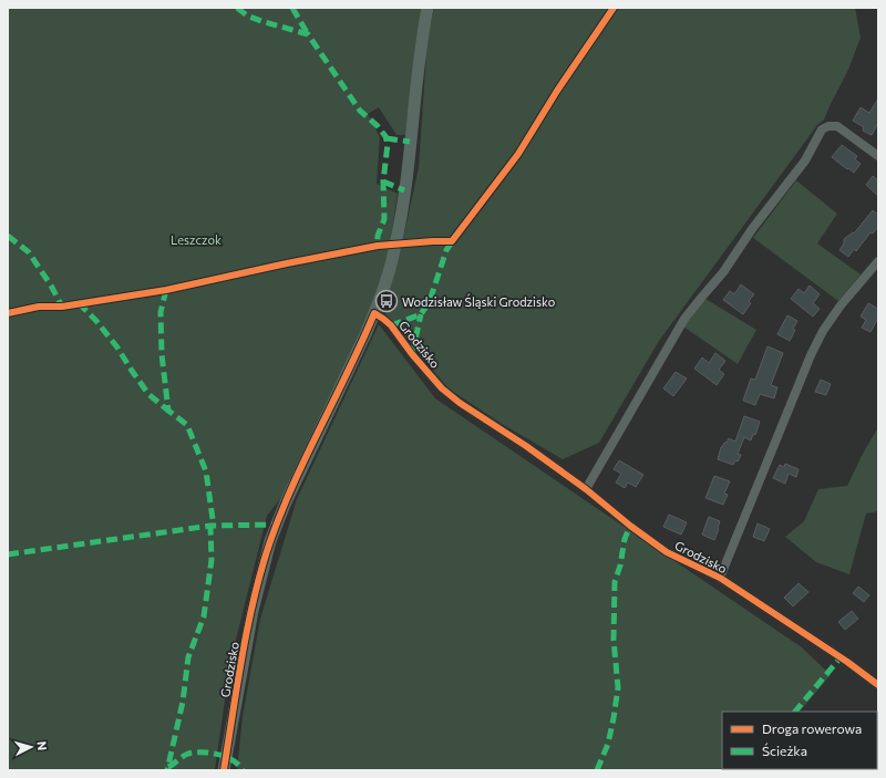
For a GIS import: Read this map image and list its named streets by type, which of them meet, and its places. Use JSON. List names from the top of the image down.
{
  "streets": {
    "street": ["Grodzisko"]
  },
  "parks": ["Leszczok"],
  "places": {
    "bus stop": ["Wodzisław Śląski Grodzisko"]
  },
  "legend": ["Droga rowerowa", "Ścieżka"],
  "north": "right"
}
